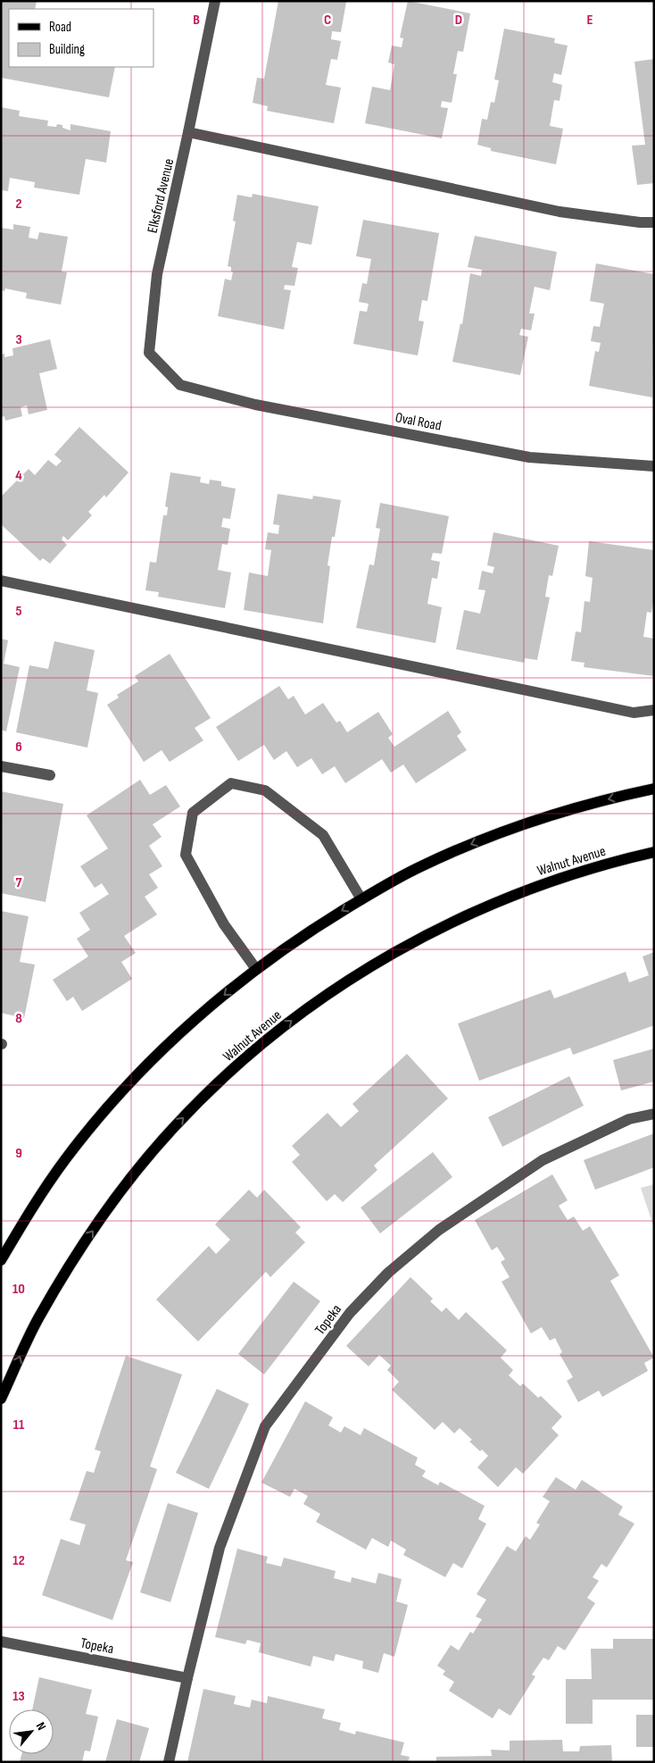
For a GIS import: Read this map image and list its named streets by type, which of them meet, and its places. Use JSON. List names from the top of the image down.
{
  "streets": {
    "main road": ["Walnut Avenue"],
    "street": ["Elksford Avenue", "Oval Road", "Topeka"]
  },
  "crossings": [
    ["Elksford Avenue", "Oval Road"]
  ],
  "legend": ["Road", "Building"],
  "north": "top right",
  "grid": {
    "columns": [
      "B",
      "C",
      "D",
      "E"
    ],
    "rows": [
      "2",
      "3",
      "4",
      "5",
      "6",
      "7",
      "8",
      "9",
      "10",
      "11",
      "12",
      "13"
    ]
  }
}
